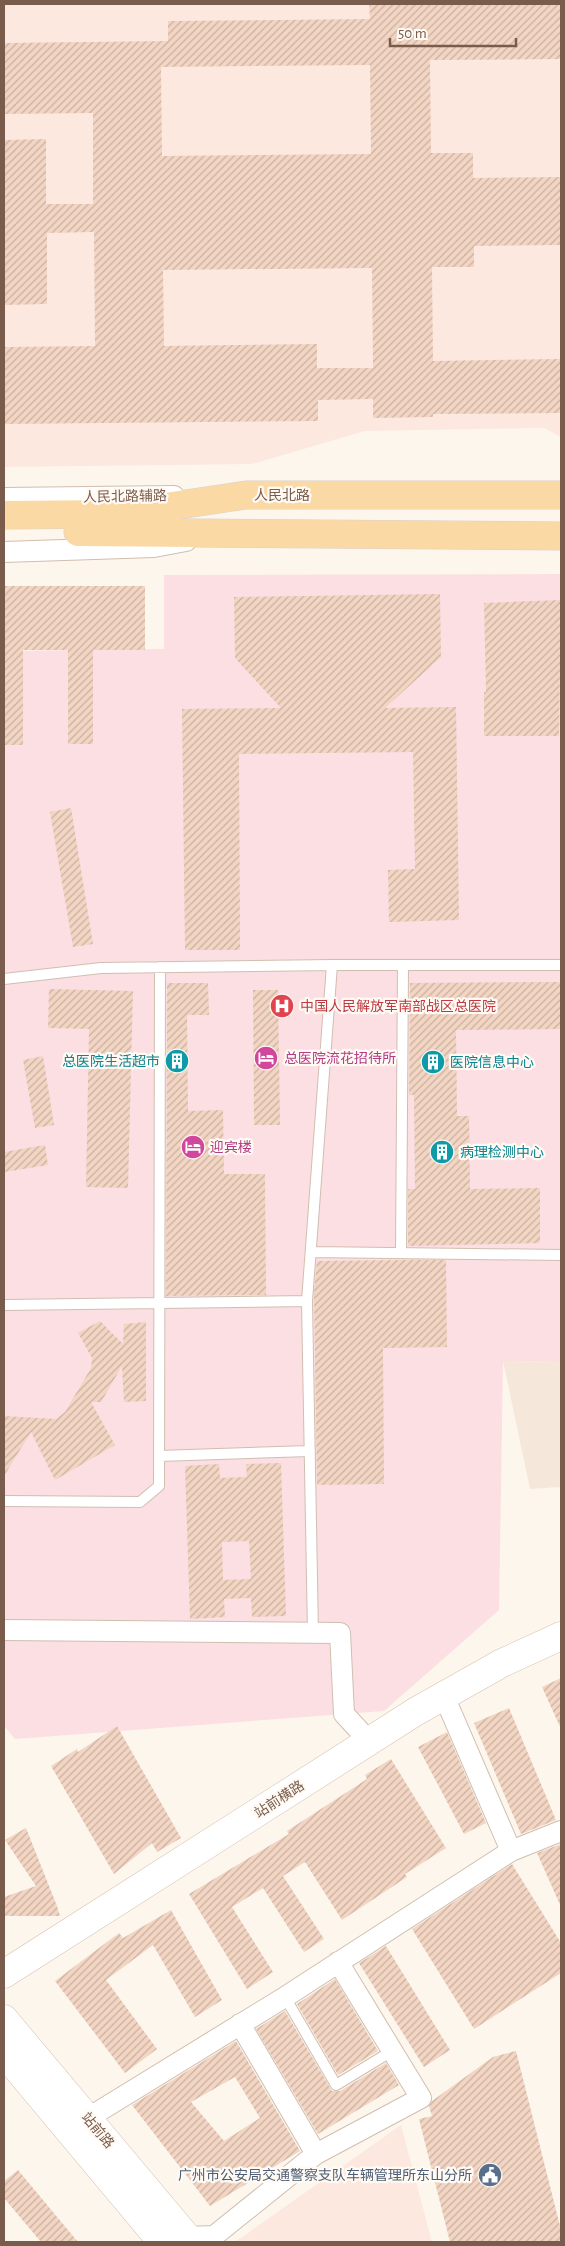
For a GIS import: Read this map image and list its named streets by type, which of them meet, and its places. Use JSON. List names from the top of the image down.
{
  "streets": {
    "main road": ["人民北路"],
    "street": ["人民北路辅路", "站前横路", "站前路"]
  },
  "crossings": [
    ["人民北路", "人民北路辅路"]
  ],
  "places": {
    "hospital": ["中国人民解放军南部战区总医院"],
    "hotel": ["总医院流花招待所", "迎宾楼"],
    "building": ["总医院生活超市", "医院信息中心", "病理检测中心"],
    "public building": ["广州市公安局交通警察支队车辆管理所东山分所"]
  },
  "scale_bar": "50 m"
}
